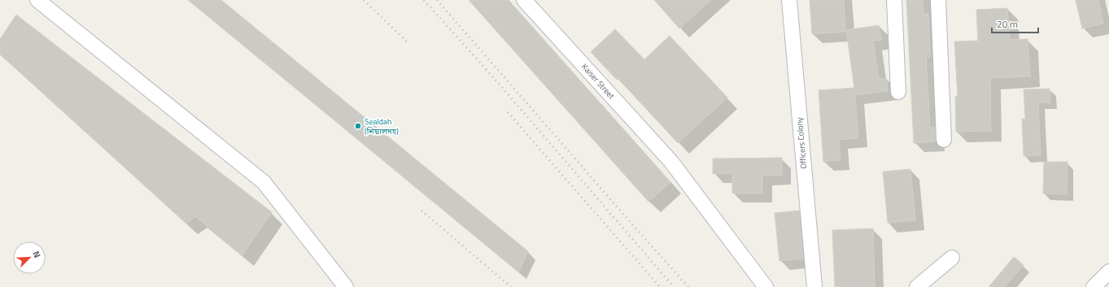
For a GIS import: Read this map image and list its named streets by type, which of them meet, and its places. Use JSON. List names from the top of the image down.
{
  "streets": {
    "street": ["Kaiser Street", "Officers Colony"]
  },
  "places": ["Sealdah (শিয়ালদহ)"],
  "scale_bar": "20 m",
  "north": "top right"
}
